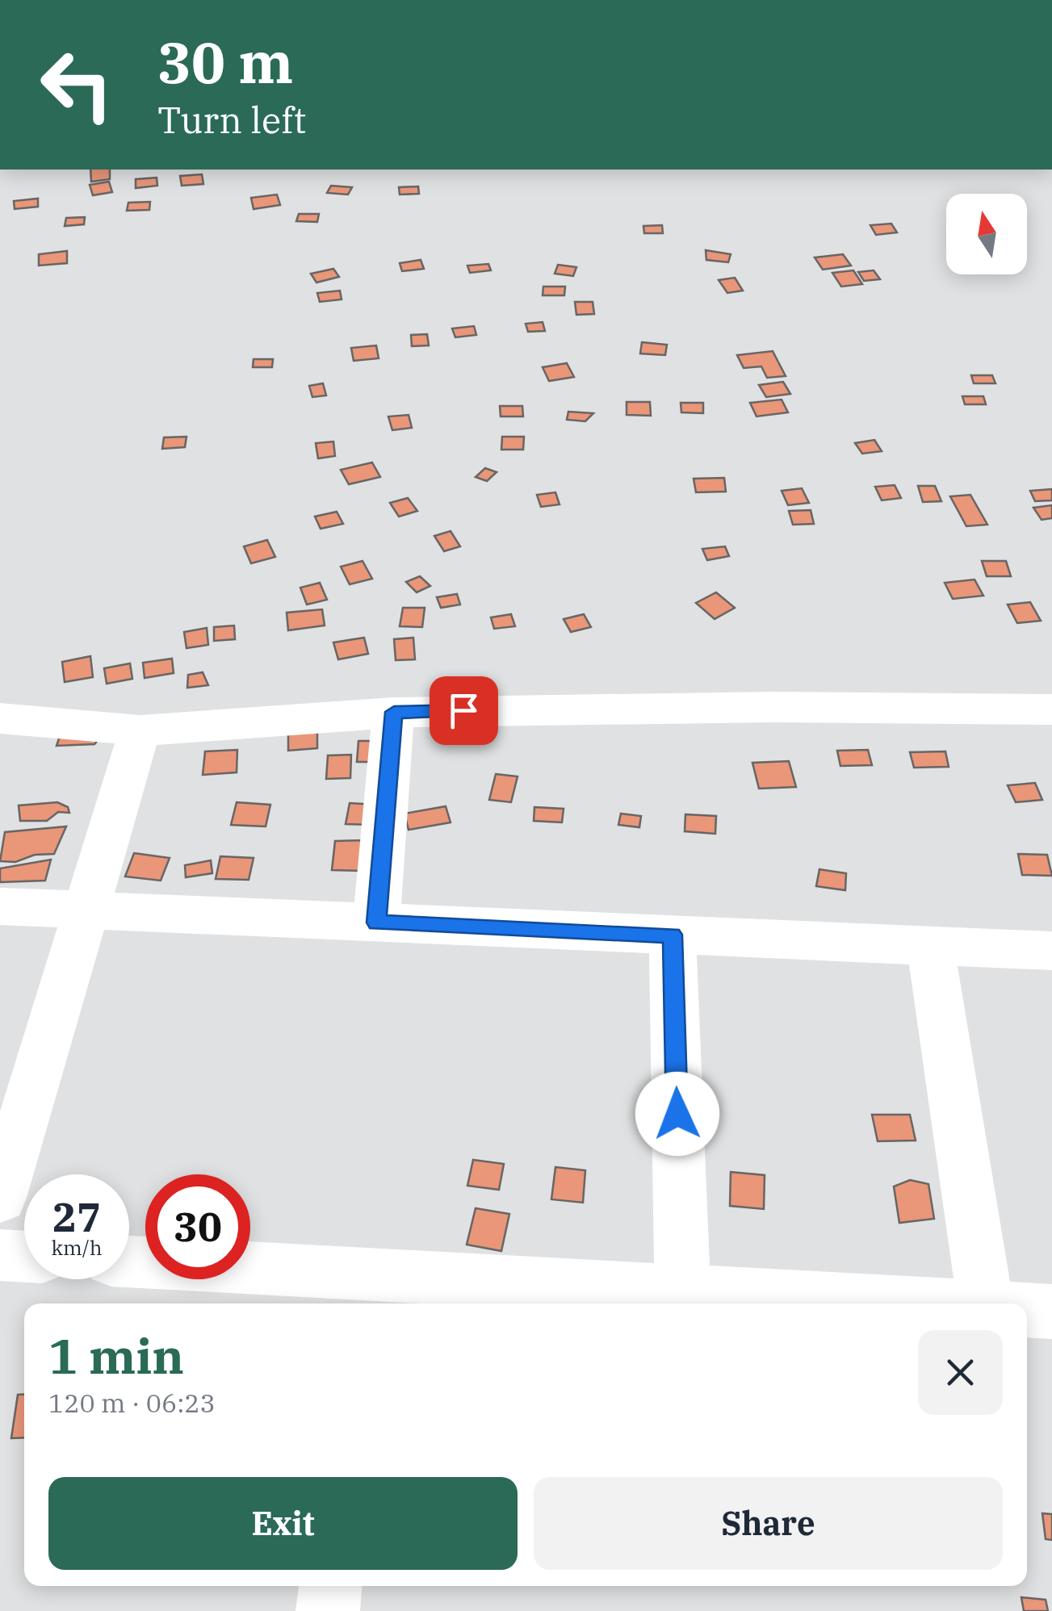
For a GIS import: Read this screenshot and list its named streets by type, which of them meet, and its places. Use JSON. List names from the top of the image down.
{
  "north": "top",
  "page": {
    "turn": ["30 m", "Turn left"],
    "speed": "27 km/h",
    "limit": "30",
    "heading": ["1 min", "120 m · 06:23"],
    "buttons": ["Exit", "Share"]
  }
}
